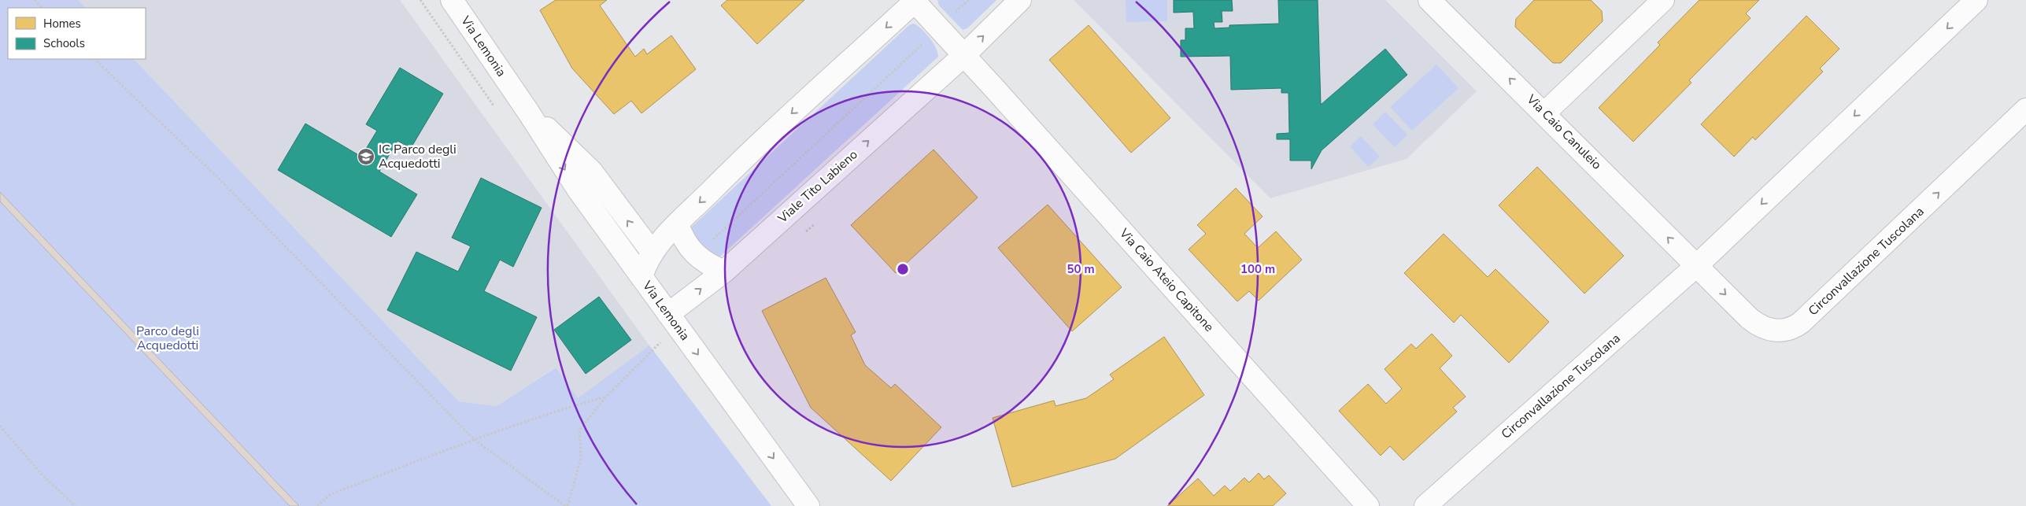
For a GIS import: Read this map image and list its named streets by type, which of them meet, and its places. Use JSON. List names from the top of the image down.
{
  "streets": {
    "street": [
      "Via Lemonia",
      "Via Caio Canuleio",
      "Viale Tito Labieno",
      "Circonvallazione Tuscolana",
      "Via Caio Ateio Capitone"
    ]
  },
  "crossings": [
    ["Via Lemonia", "Viale Tito Labieno"],
    ["Via Caio Canuleio", "Circonvallazione Tuscolana"],
    ["Viale Tito Labieno", "Via Caio Ateio Capitone"]
  ],
  "one_way": ["Via Caio Canuleio"],
  "parks": ["Parco degli Acquedotti"],
  "places": {
    "school or university": ["IC Parco degli Acquedotti"]
  },
  "legend": ["Homes", "Schools"],
  "rings": ["50 m", "100 m"]
}
